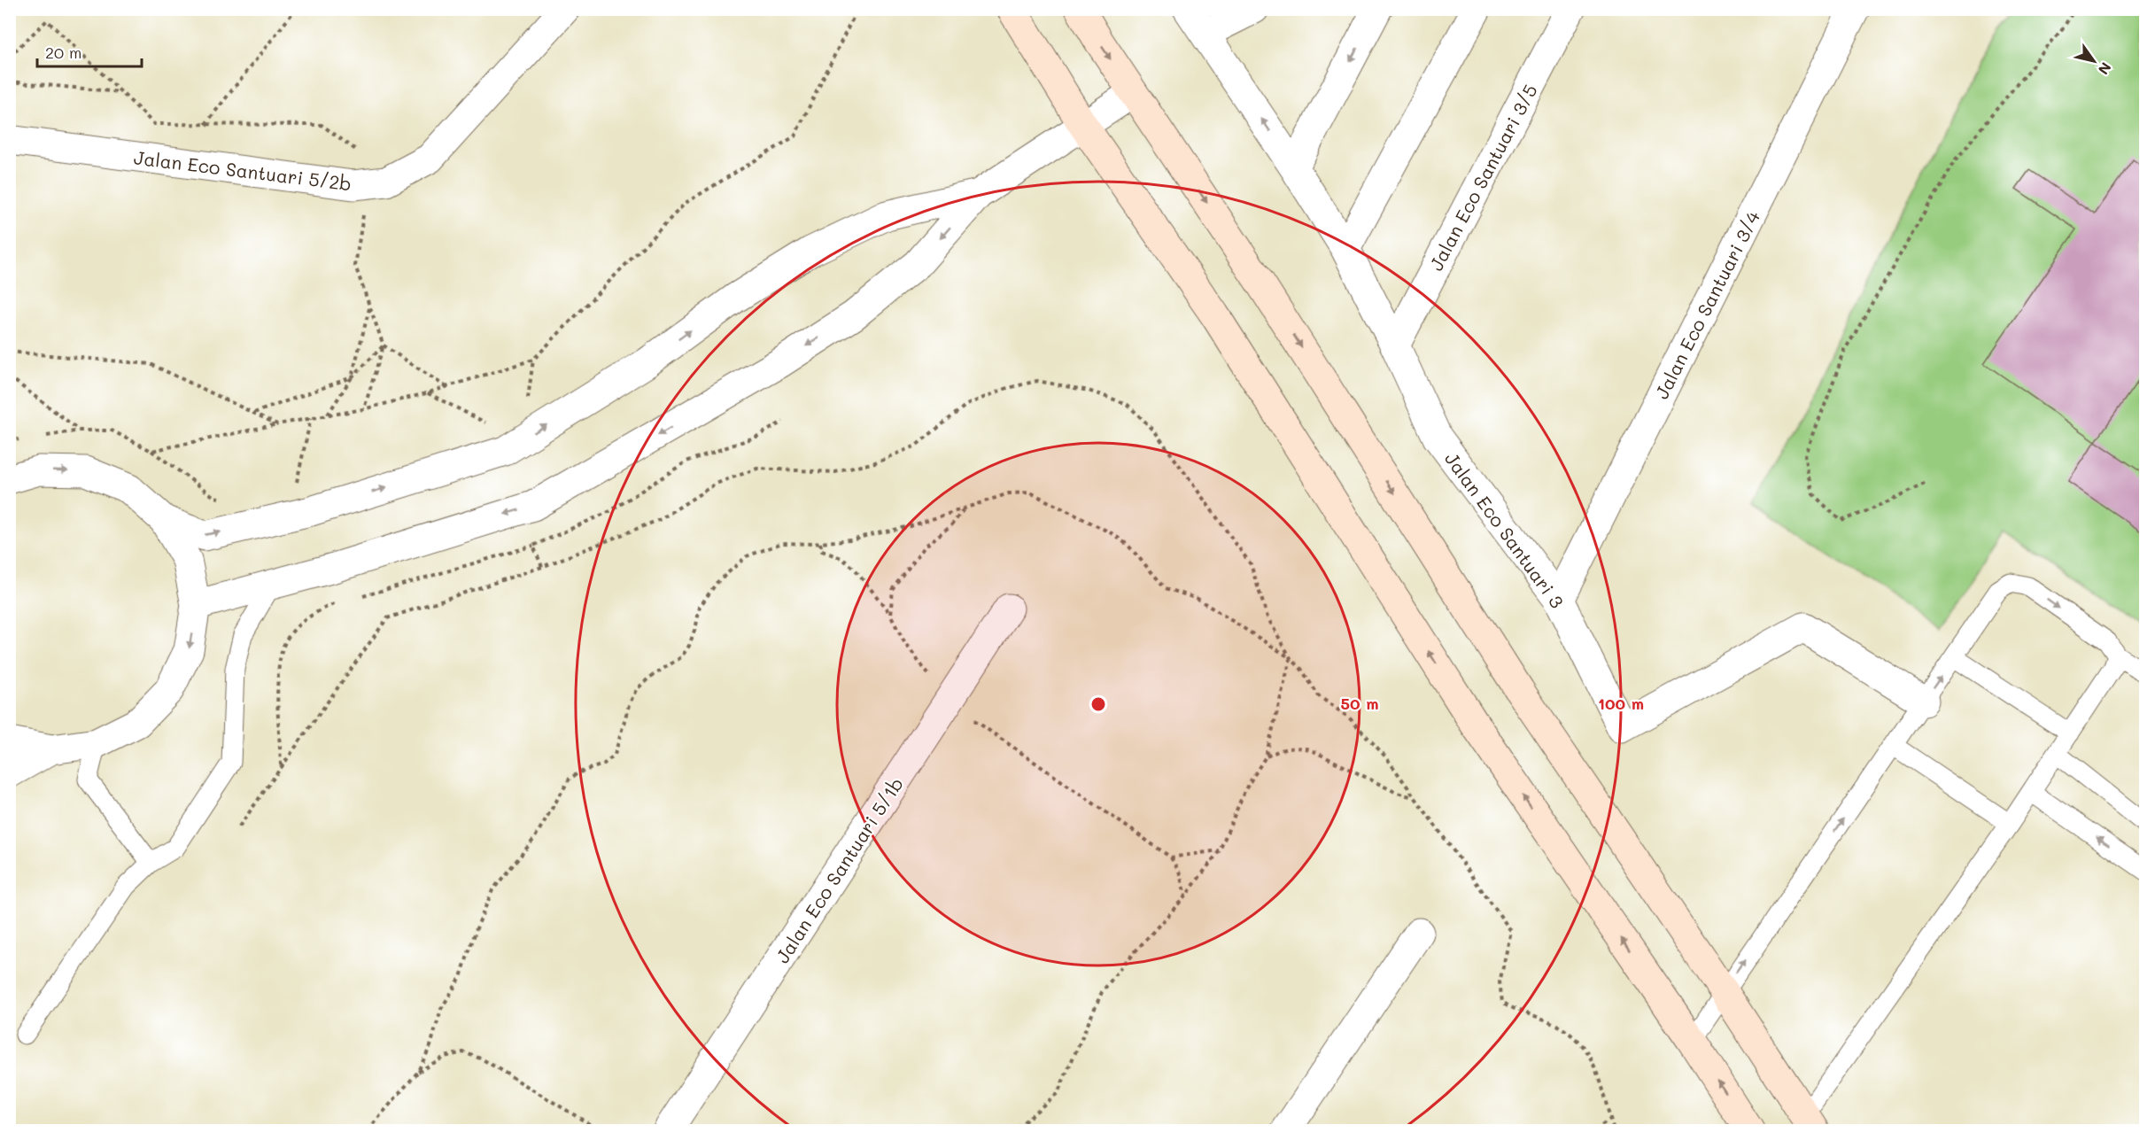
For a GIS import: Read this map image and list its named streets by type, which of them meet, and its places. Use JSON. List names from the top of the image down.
{
  "streets": {
    "street": [
      "Jalan Eco Santuari 5/2b",
      "Jalan Eco Santuari 3/5",
      "Jalan Eco Santuari 3/4",
      "Jalan Eco Santuari 3",
      "Jalan Eco Santuari 5/1b"
    ]
  },
  "crossings": [
    ["Jalan Eco Santuari 3/5", "Jalan Eco Santuari 3"],
    ["Jalan Eco Santuari 3/4", "Jalan Eco Santuari 3"]
  ],
  "scale_bar": "20 m",
  "north": "bottom right",
  "rings": ["50 m", "100 m"]
}
